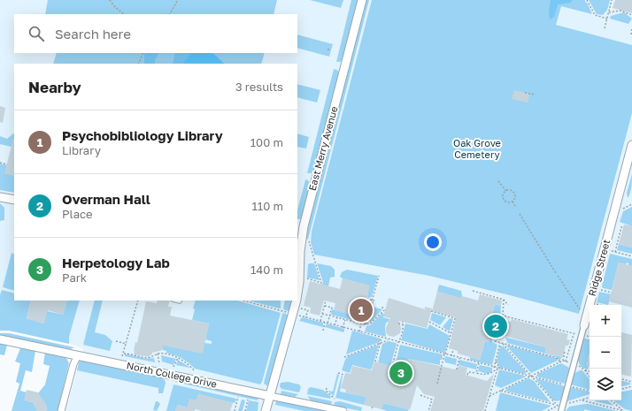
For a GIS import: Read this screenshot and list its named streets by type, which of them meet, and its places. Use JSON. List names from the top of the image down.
{
  "streets": {
    "street": ["East Merry Avenue", "Ridge Street", "North College Drive"]
  },
  "crossings": [
    ["East Merry Avenue", "North College Drive"]
  ],
  "parks": ["Oak Grove Cemetery"],
  "page": {
    "search": "Search here",
    "heading": ["Nearby", "3 results"],
    "list": [
      {
        "mark": "1",
        "name": "Psychobibliology Library",
        "note": "Library",
        "value": "100 m"
      },
      {
        "mark": "2",
        "name": "Overman Hall",
        "note": "Place",
        "value": "110 m"
      },
      {
        "mark": "3",
        "name": "Herpetology Lab",
        "note": "Park",
        "value": "140 m"
      }
    ],
    "pins": ["1", "2", "3"],
    "map_buttons": ["+", "−"]
  }
}
